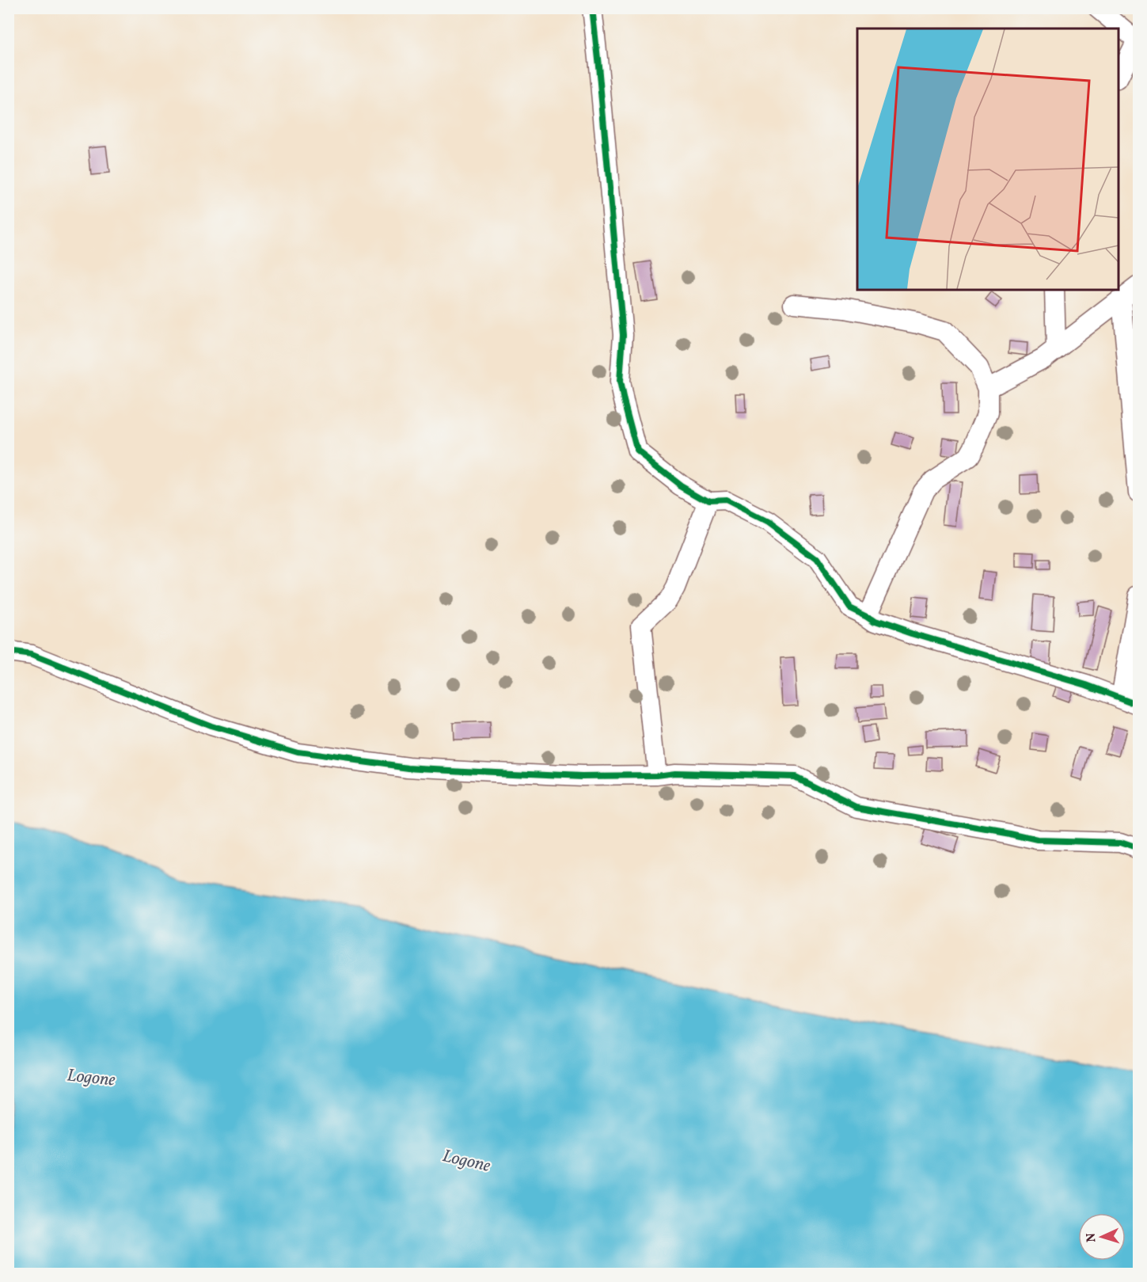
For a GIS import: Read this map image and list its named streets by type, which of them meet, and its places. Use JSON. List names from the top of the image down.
{
  "water": ["Logone"],
  "north": "left"
}
